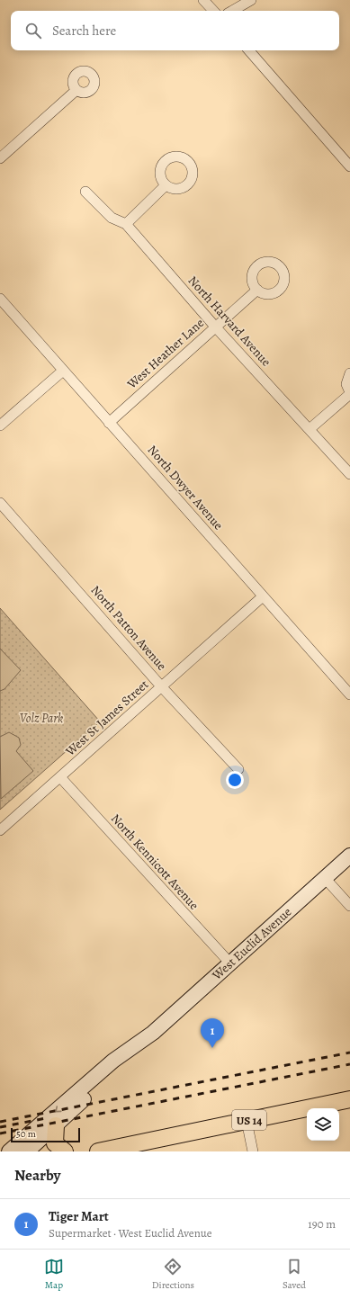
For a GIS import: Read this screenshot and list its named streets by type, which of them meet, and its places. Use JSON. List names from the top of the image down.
{
  "streets": {
    "main road": ["West Euclid Avenue", "US 14"],
    "street": [
      "North Harvard Avenue",
      "West Heather Lane",
      "North Dwyer Avenue",
      "North Patton Avenue",
      "West St James Street",
      "North Kennicott Avenue"
    ]
  },
  "crossings": [
    ["North Harvard Avenue", "West Heather Lane"],
    ["West Heather Lane", "North Dwyer Avenue"],
    ["North Dwyer Avenue", "West St James Street"],
    ["North Patton Avenue", "West St James Street"],
    ["West St James Street", "North Kennicott Avenue"],
    ["North Kennicott Avenue", "West Euclid Avenue"]
  ],
  "parks": ["Volz Park"],
  "scale_bar": "50 m",
  "page": {
    "search": "Search here",
    "pins": "1",
    "scale": "50 m",
    "heading": "Nearby",
    "list": [
      {
        "mark": "1",
        "name": "Tiger Mart",
        "note": "Supermarket · West Euclid Avenue",
        "value": "190 m"
      }
    ],
    "nav": ["Map", "Directions", "Saved"]
  }
}
